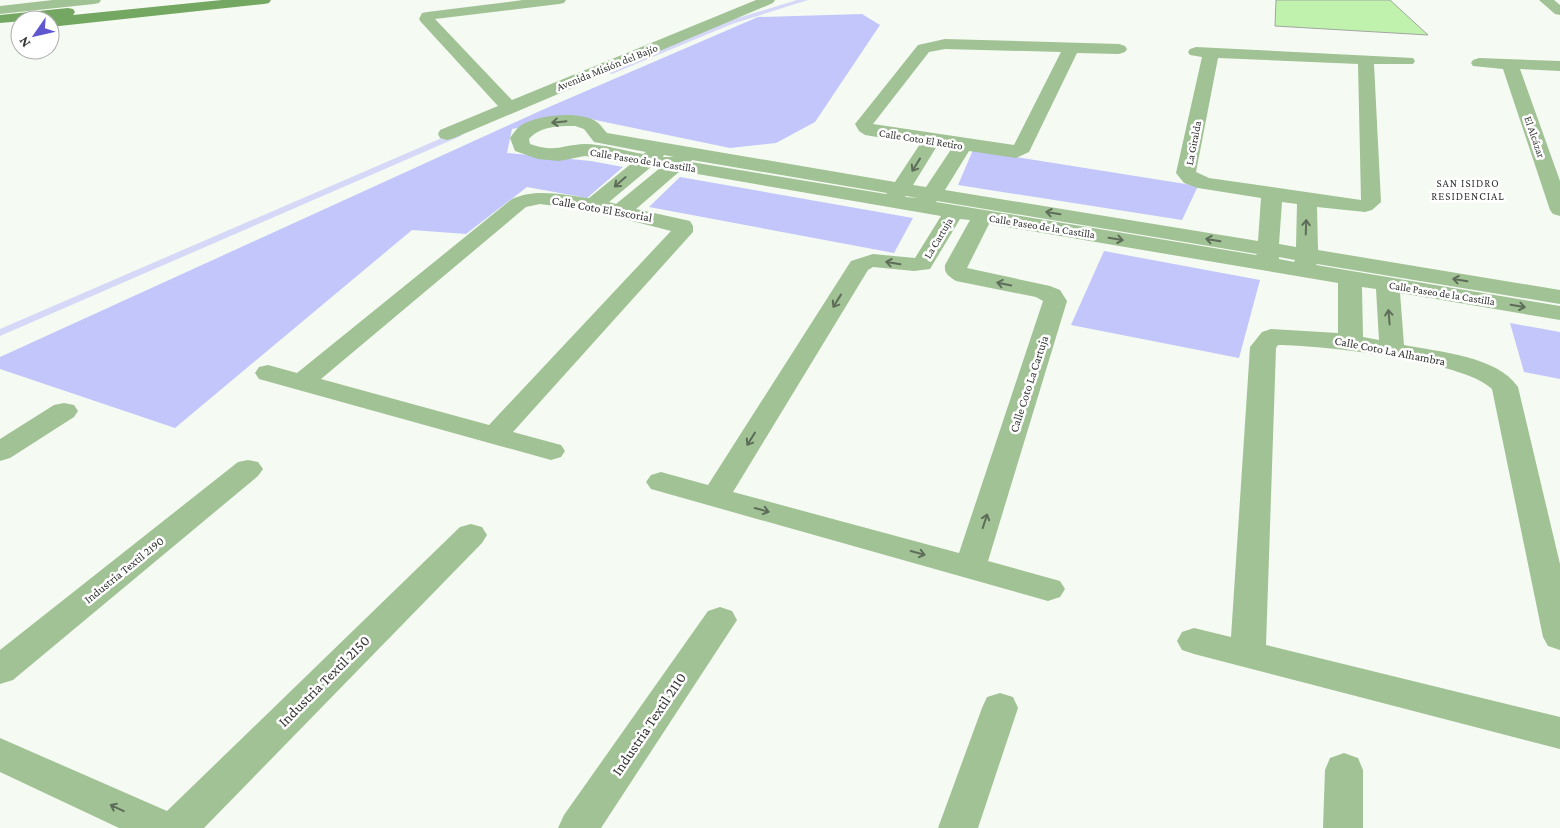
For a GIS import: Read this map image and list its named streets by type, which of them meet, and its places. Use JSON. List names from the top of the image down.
{
  "streets": {
    "street": [
      "Avenida Misión del Bajío",
      "El Alcázar",
      "Calle Coto El Retiro",
      "La Giralda",
      "Calle Paseo de la Castilla",
      "Calle Coto El Escorial",
      "La Cartuja",
      "Calle Coto La Alhambra",
      "Calle Coto La Cartuja",
      "Industria Textil 2190",
      "Industria Textil 2150",
      "Industria Textil 2110"
    ]
  },
  "crossings": [
    ["Calle Paseo de la Castilla", "La Cartuja"],
    ["Calle Paseo de la Castilla", "Calle Coto La Cartuja"]
  ],
  "districts": ["SAN ISIDRO RESIDENCIAL"],
  "north": "bottom left"
}
